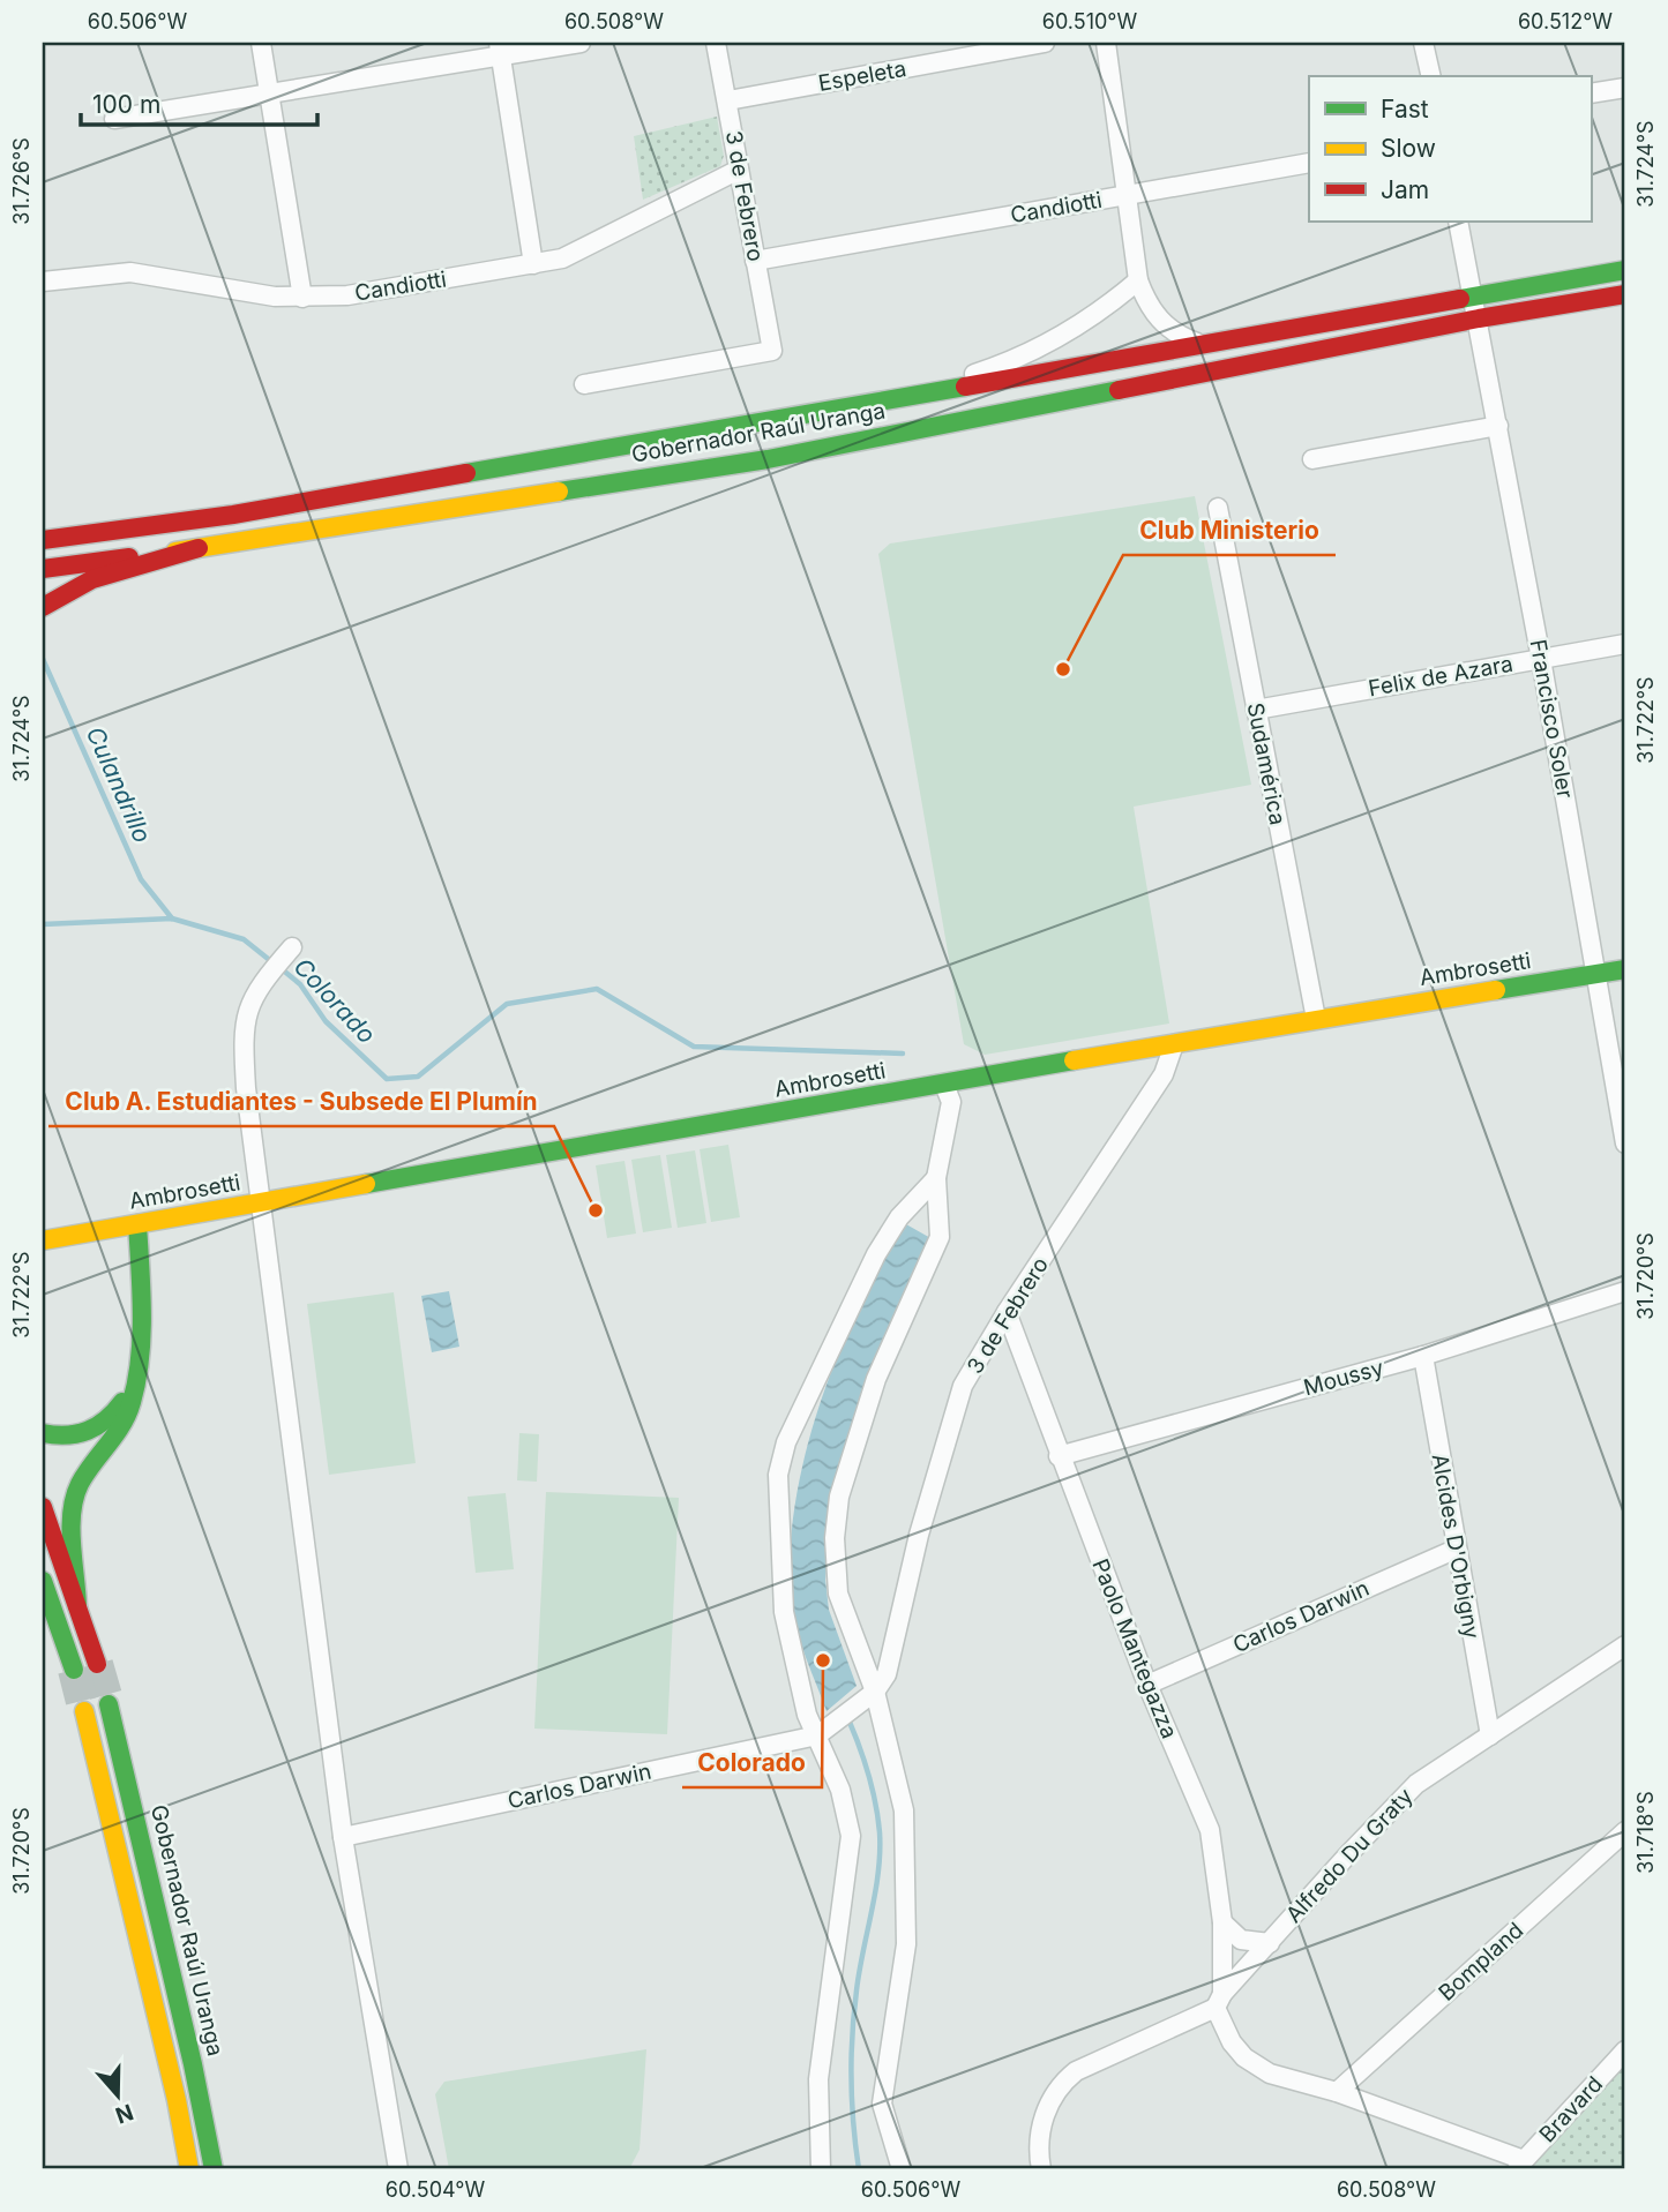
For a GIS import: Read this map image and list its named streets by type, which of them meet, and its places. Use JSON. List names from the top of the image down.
{
  "streets": {
    "main road": ["Gobernador Raúl Uranga", "Ambrosetti"],
    "street": [
      "Espeleta",
      "3 de Febrero",
      "Candiotti",
      "Felix de Azara",
      "Francisco Soler",
      "Sudamérica",
      "Moussy",
      "Alcides D'Orbigny",
      "Carlos Darwin",
      "Paolo Mantegazza",
      "Alfredo Du Graty",
      "Bompland",
      "Bravard"
    ]
  },
  "crossings": [
    ["Espeleta", "3 de Febrero"],
    ["3 de Febrero", "Candiotti"],
    ["3 de Febrero", "Ambrosetti"],
    ["3 de Febrero", "Paolo Mantegazza"],
    ["Gobernador Raúl Uranga", "Francisco Soler"],
    ["Felix de Azara", "Francisco Soler"],
    ["Felix de Azara", "Sudamérica"],
    ["Francisco Soler", "Ambrosetti"],
    ["Sudamérica", "Ambrosetti"],
    ["Moussy", "Alcides D'Orbigny"],
    ["Moussy", "Paolo Mantegazza"],
    ["Alcides D'Orbigny", "Carlos Darwin"],
    ["Alcides D'Orbigny", "Alfredo Du Graty"],
    ["Carlos Darwin", "Paolo Mantegazza"],
    ["Paolo Mantegazza", "Alfredo Du Graty"],
    ["Paolo Mantegazza", "Bompland"],
    ["Paolo Mantegazza", "Bravard"]
  ],
  "water": ["Culandrillo", "Colorado"],
  "places": ["Club Ministerio", "Club A. Estudiantes - Subsede El Plumín", "Colorado"],
  "legend": ["Fast", "Slow", "Jam"],
  "scale_bar": "100 m",
  "north": "bottom",
  "coordinates": [
    "60.506°W",
    "60.508°W",
    "60.510°W",
    "60.512°W",
    "31.724°S",
    "31.726°S",
    "31.722°S",
    "31.720°S",
    "31.718°S",
    "60.504°W"
  ]
}
